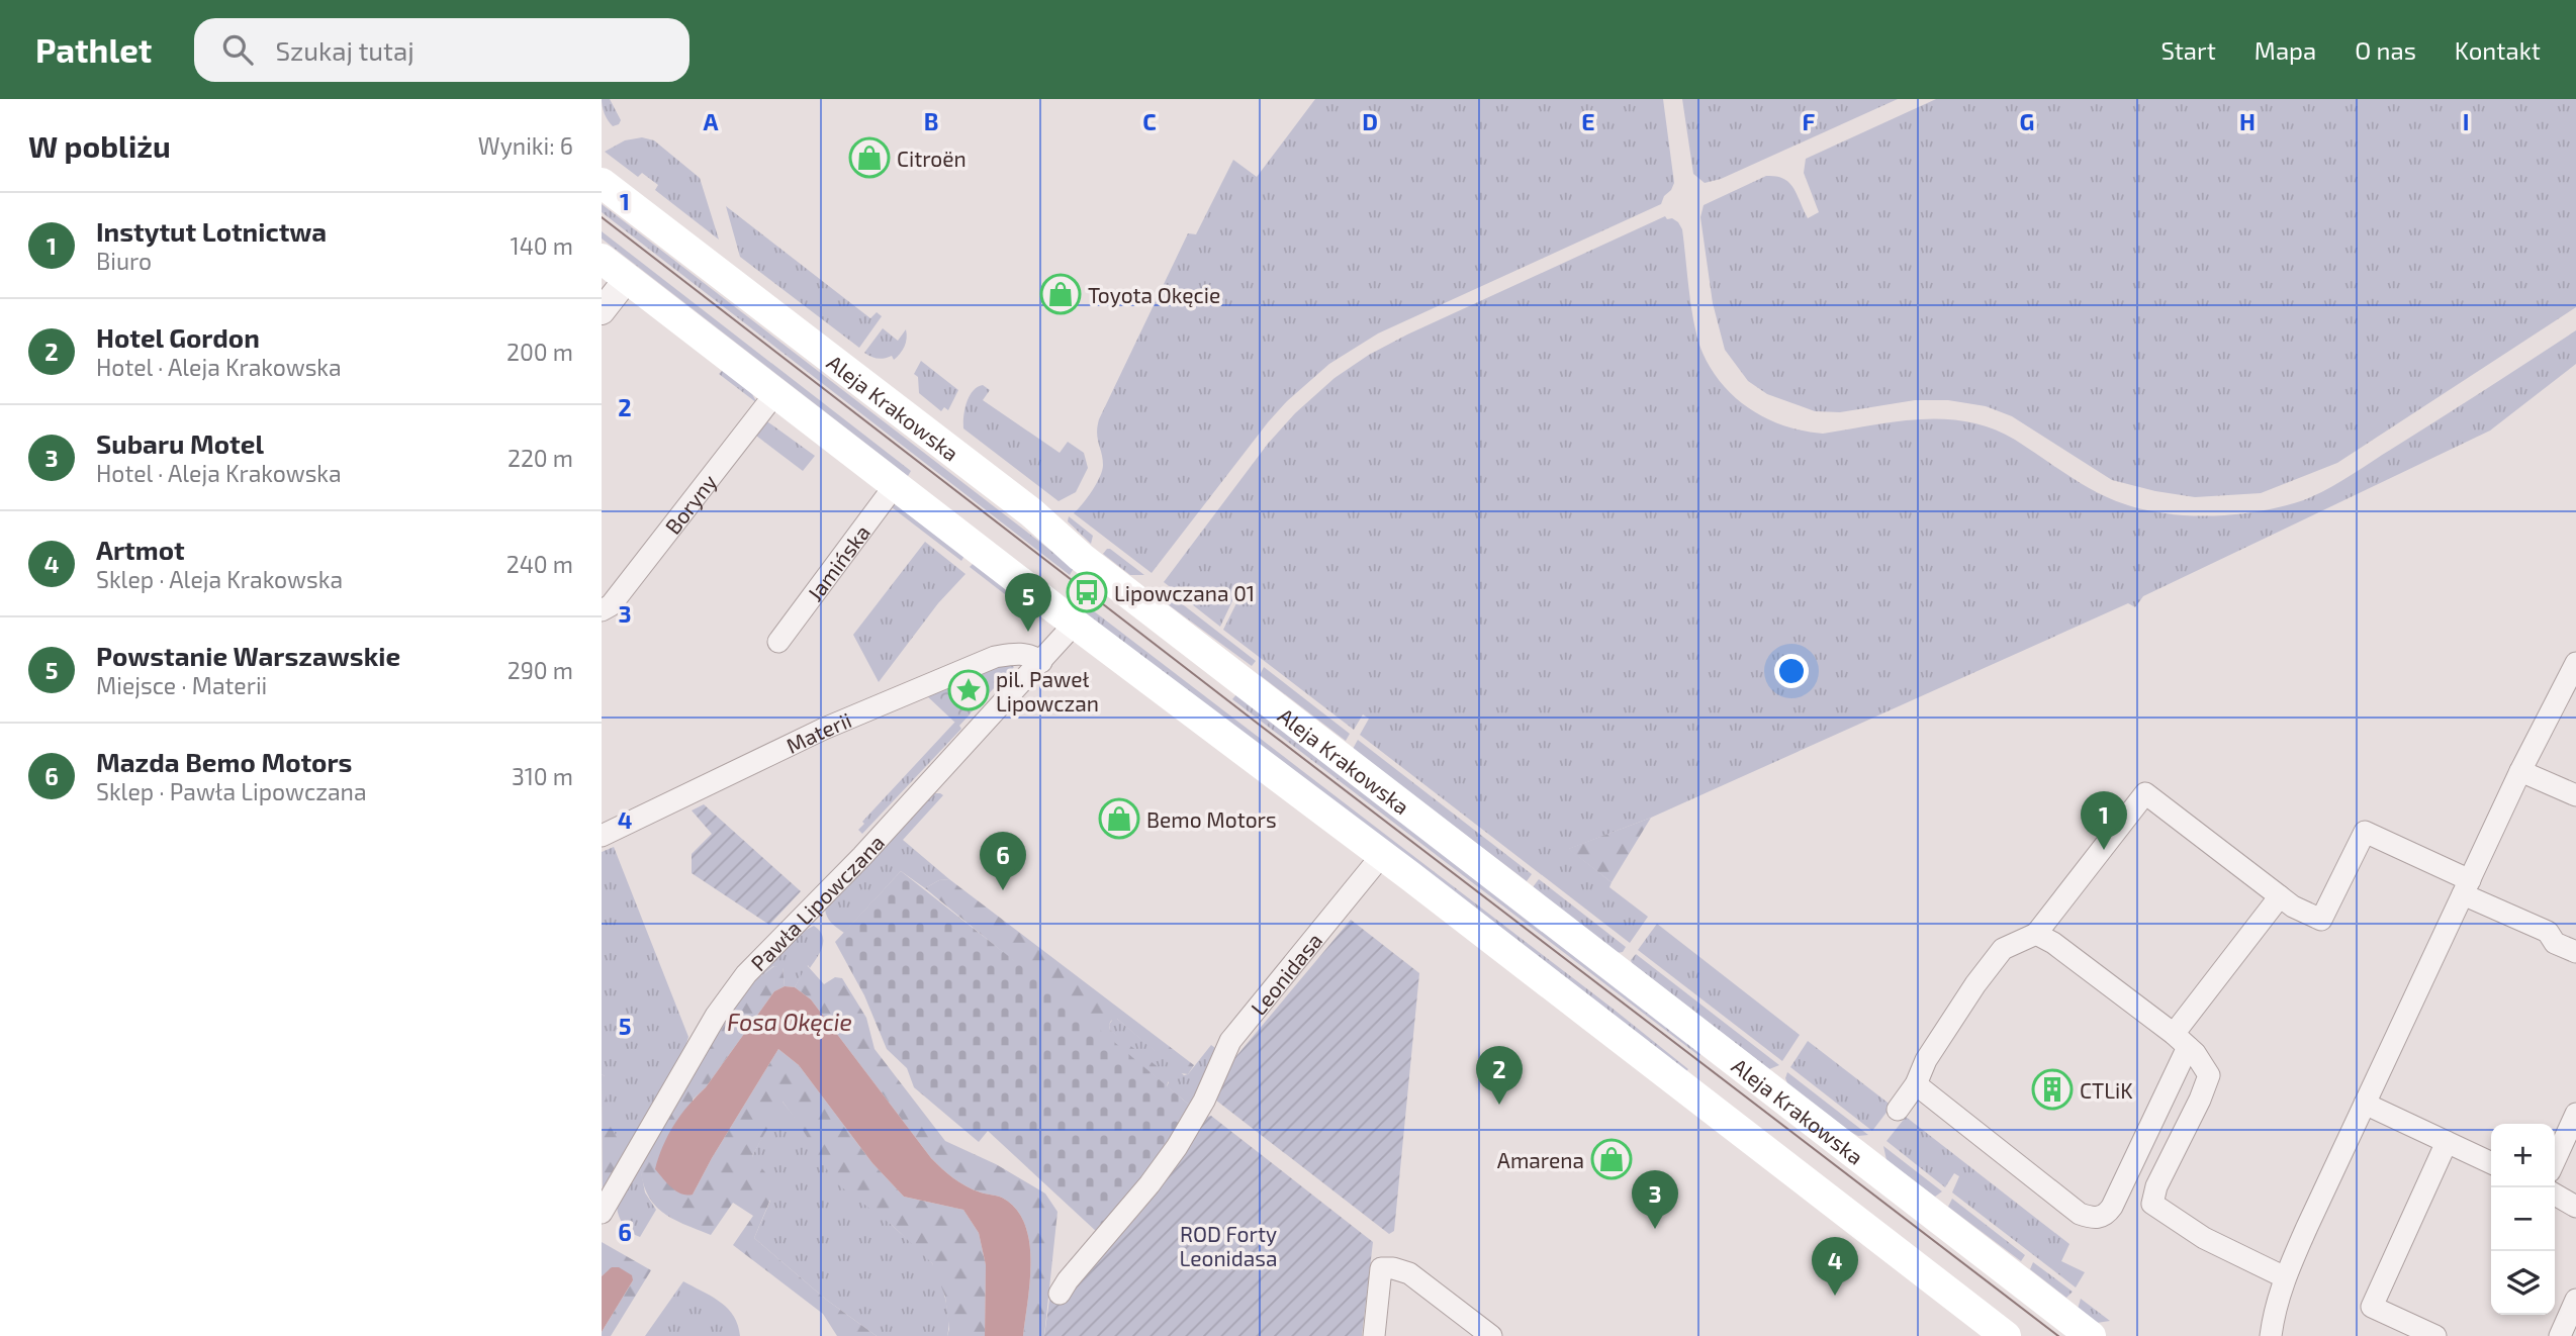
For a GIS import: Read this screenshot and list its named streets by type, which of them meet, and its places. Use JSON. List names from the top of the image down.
{
  "streets": {
    "main road": ["Aleja Krakowska"],
    "street": [
      "Boryny",
      "Jamińska",
      "Materii",
      "Pawła Lipowczana",
      "Leonidasa"
    ]
  },
  "crossings": [
    ["Materii", "Pawła Lipowczana"]
  ],
  "water": ["Fosa Okęcie"],
  "parks": ["ROD Forty Leonidasa"],
  "places": {
    "shop": [
      "Citroën",
      "Toyota Okęcie",
      "Bemo Motors",
      "Amarena"
    ],
    "bus stop": ["Lipowczana 01"],
    "place": ["pil. Paweł Lipowczan"],
    "building": ["CTLiK"]
  },
  "page": {
    "header": "Pathlet",
    "search": "Szukaj tutaj",
    "nav": [
      "Start",
      "Mapa",
      "O nas",
      "Kontakt"
    ],
    "heading": ["W pobliżu", "Wyniki: 6"],
    "list": [
      {
        "mark": "1",
        "name": "Instytut Lotnictwa",
        "note": "Biuro",
        "value": "140 m"
      },
      {
        "mark": "2",
        "name": "Hotel Gordon",
        "note": "Hotel · Aleja Krakowska",
        "value": "200 m"
      },
      {
        "mark": "3",
        "name": "Subaru Motel",
        "note": "Hotel · Aleja Krakowska",
        "value": "220 m"
      },
      {
        "mark": "4",
        "name": "Artmot",
        "note": "Sklep · Aleja Krakowska",
        "value": "240 m"
      },
      {
        "mark": "5",
        "name": "Powstanie Warszawskie",
        "note": "Miejsce · Materii",
        "value": "290 m"
      },
      {
        "mark": "6",
        "name": "Mazda Bemo Motors",
        "note": "Sklep · Pawła Lipowczana",
        "value": "310 m"
      }
    ],
    "pins": [
      "5",
      "1",
      "6",
      "2",
      "3",
      "4"
    ],
    "map_buttons": ["+", "−"]
  },
  "grid": {
    "columns": [
      "A",
      "B",
      "C",
      "D",
      "E",
      "F",
      "G",
      "H",
      "I"
    ],
    "rows": [
      "1",
      "2",
      "3",
      "4",
      "5",
      "6"
    ]
  }
}
